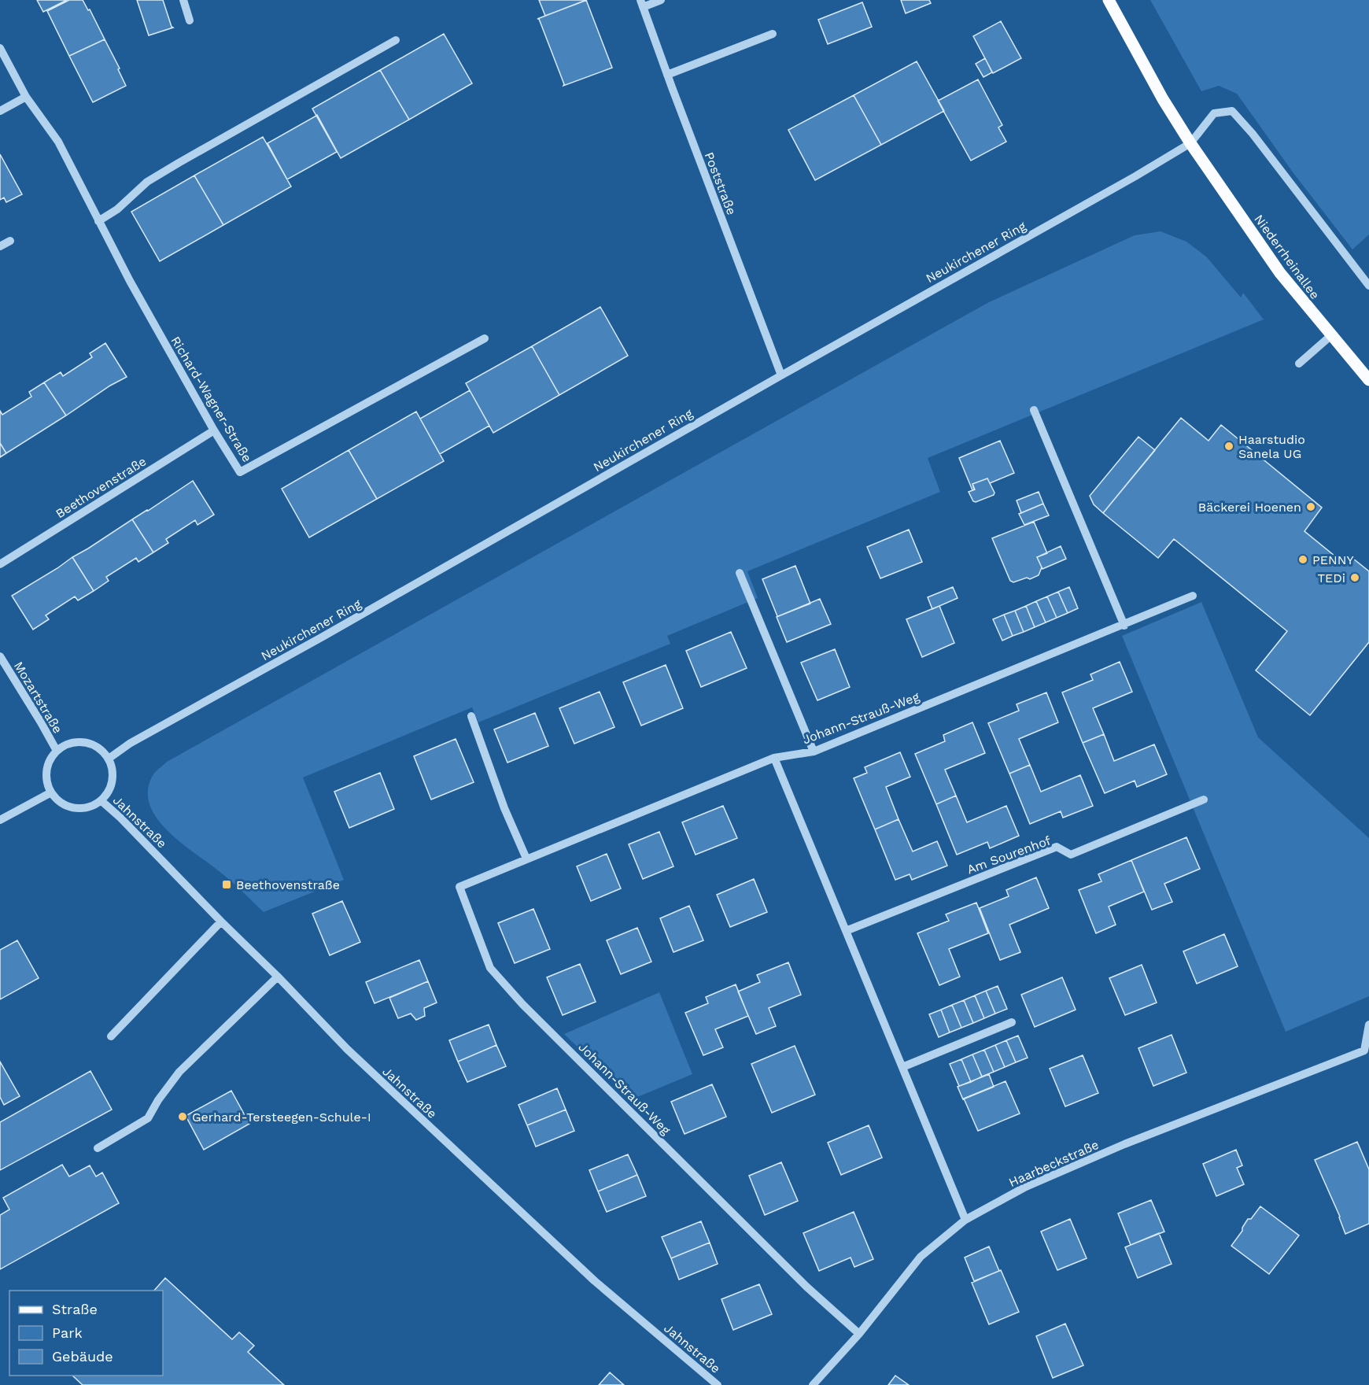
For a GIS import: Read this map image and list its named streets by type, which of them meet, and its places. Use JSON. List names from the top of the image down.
{
  "streets": {
    "main road": ["Niederrheinallee"],
    "street": [
      "Poststraße",
      "Neukirchener Ring",
      "Richard-Wagner-Straße",
      "Beethovenstraße",
      "Mozartstraße",
      "Johann-Strauß-Weg",
      "Jahnstraße",
      "Am Sourenhof",
      "Haarbeckstraße"
    ]
  },
  "crossings": [
    ["Poststraße", "Neukirchener Ring"],
    ["Neukirchener Ring", "Niederrheinallee"],
    ["Neukirchener Ring", "Mozartstraße"],
    ["Neukirchener Ring", "Jahnstraße"],
    ["Richard-Wagner-Straße", "Beethovenstraße"],
    ["Mozartstraße", "Jahnstraße"],
    ["Johann-Strauß-Weg", "Haarbeckstraße"]
  ],
  "places": {
    "other": [
      "Haarstudio Sanela UG",
      "Bäckerei Hoenen",
      "PENNY",
      "TEDi",
      "Gerhard-Tersteegen-Schule-I"
    ],
    "transit": ["Beethovenstraße"]
  },
  "legend": ["Straße", "Park", "Gebäude"]
}
